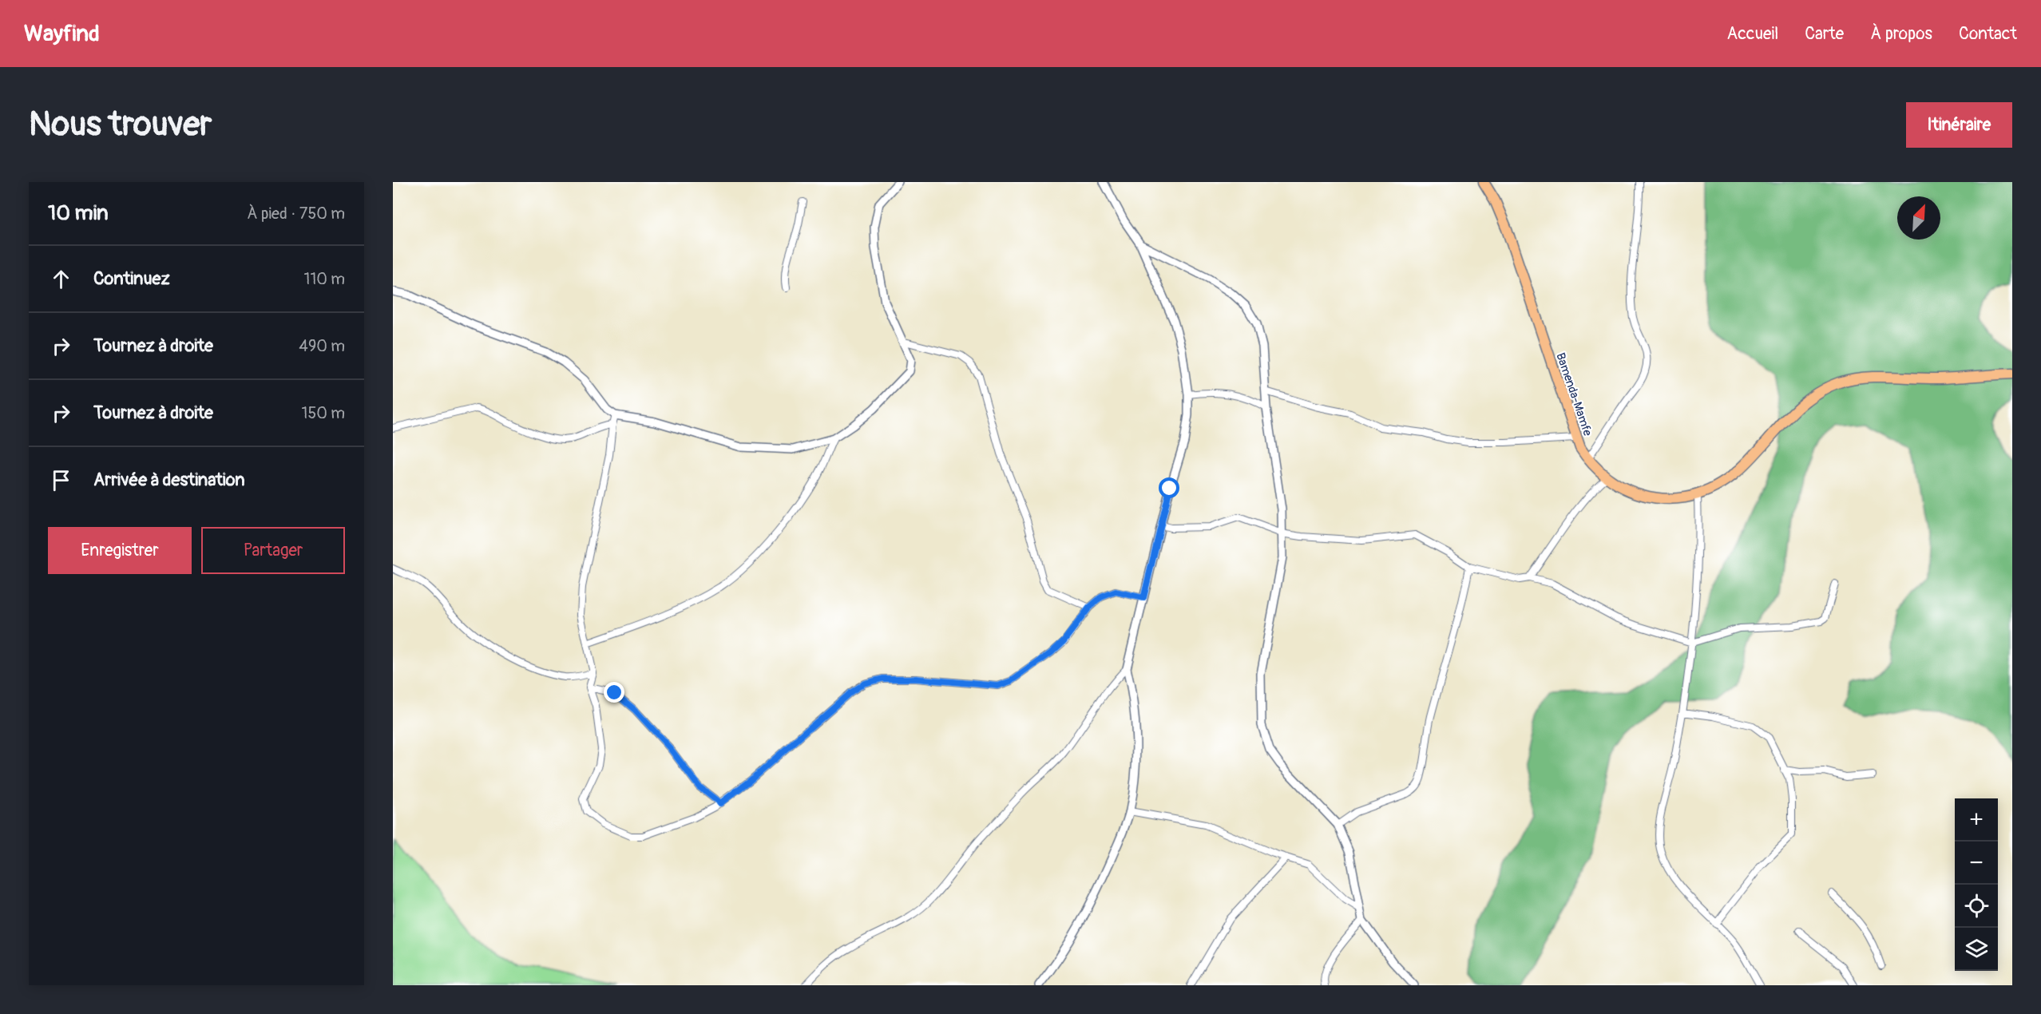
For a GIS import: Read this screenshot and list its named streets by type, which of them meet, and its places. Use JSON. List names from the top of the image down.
{
  "streets": {
    "highway": ["Bamenda-Mamfe"]
  },
  "north": "top right",
  "page": {
    "header": "Wayfind",
    "nav": [
      "Accueil",
      "Carte",
      "À propos",
      "Contact"
    ],
    "buttons": [
      "Itinéraire",
      ["Enregistrer", "Partager"]
    ],
    "title": "Nous trouver",
    "heading": ["10 min", "À pied · 750 m"],
    "list": [
      ["Continuez", "110 m"],
      ["Tournez à droite", "490 m"],
      ["Tournez à droite", "150 m"],
      "Arrivée à destination"
    ],
    "map_buttons": ["+", "−"]
  }
}
